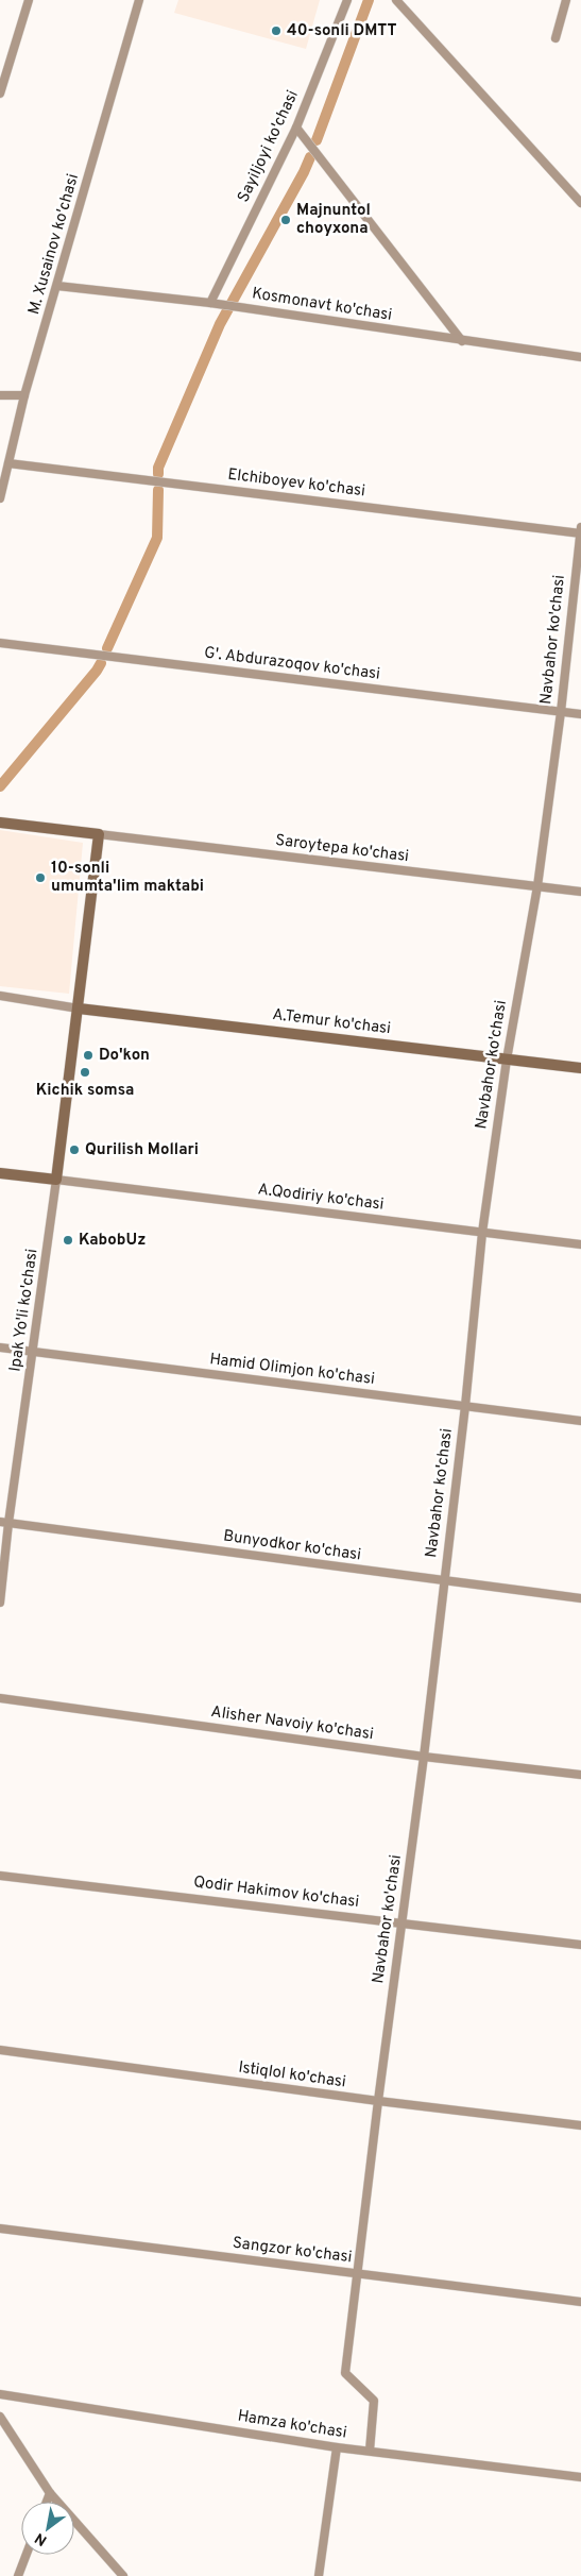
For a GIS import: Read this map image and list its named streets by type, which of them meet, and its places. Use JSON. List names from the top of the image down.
{
  "streets": {
    "main road": ["A.Temur ko'chasi"],
    "street": [
      "Sayiljoyi ko'chasi",
      "M. Xusainov ko'chasi",
      "Kosmonavt ko'chasi",
      "Elchiboyev ko'chasi",
      "Navbahor ko'chasi",
      "G'. Abdurazoqov ko'chasi",
      "Saroytepa ko'chasi",
      "A.Qodiriy ko'chasi",
      "Ipak Yo'li ko'chasi",
      "Hamid Olimjon ko'chasi",
      "Bunyodkor ko'chasi",
      "Alisher Navoiy ko'chasi",
      "Qodir Hakimov ko'chasi",
      "Istiqlol ko'chasi",
      "Sangzor ko'chasi",
      "Hamza ko'chasi"
    ]
  },
  "crossings": [
    ["Sayiljoyi ko'chasi", "Kosmonavt ko'chasi"],
    ["M. Xusainov ko'chasi", "Kosmonavt ko'chasi"],
    ["M. Xusainov ko'chasi", "Elchiboyev ko'chasi"],
    ["Elchiboyev ko'chasi", "Navbahor ko'chasi"],
    ["Navbahor ko'chasi", "G'. Abdurazoqov ko'chasi"],
    ["Navbahor ko'chasi", "Saroytepa ko'chasi"],
    ["Navbahor ko'chasi", "A.Temur ko'chasi"],
    ["Navbahor ko'chasi", "A.Qodiriy ko'chasi"],
    ["Navbahor ko'chasi", "Hamid Olimjon ko'chasi"],
    ["Navbahor ko'chasi", "Bunyodkor ko'chasi"],
    ["Navbahor ko'chasi", "Alisher Navoiy ko'chasi"],
    ["Navbahor ko'chasi", "Qodir Hakimov ko'chasi"],
    ["Navbahor ko'chasi", "Istiqlol ko'chasi"],
    ["Navbahor ko'chasi", "Sangzor ko'chasi"],
    ["Navbahor ko'chasi", "Hamza ko'chasi"],
    ["A.Qodiriy ko'chasi", "Ipak Yo'li ko'chasi"],
    ["Ipak Yo'li ko'chasi", "Hamid Olimjon ko'chasi"],
    ["Ipak Yo'li ko'chasi", "Bunyodkor ko'chasi"]
  ],
  "places": [
    "40-sonli DMTT",
    "Majnuntol choyxona",
    "10-sonli umumta'lim maktabi",
    "Do'kon",
    "Kichik somsa",
    "Qurilish Mollari",
    "KabobUz"
  ],
  "north": "bottom left"
}
